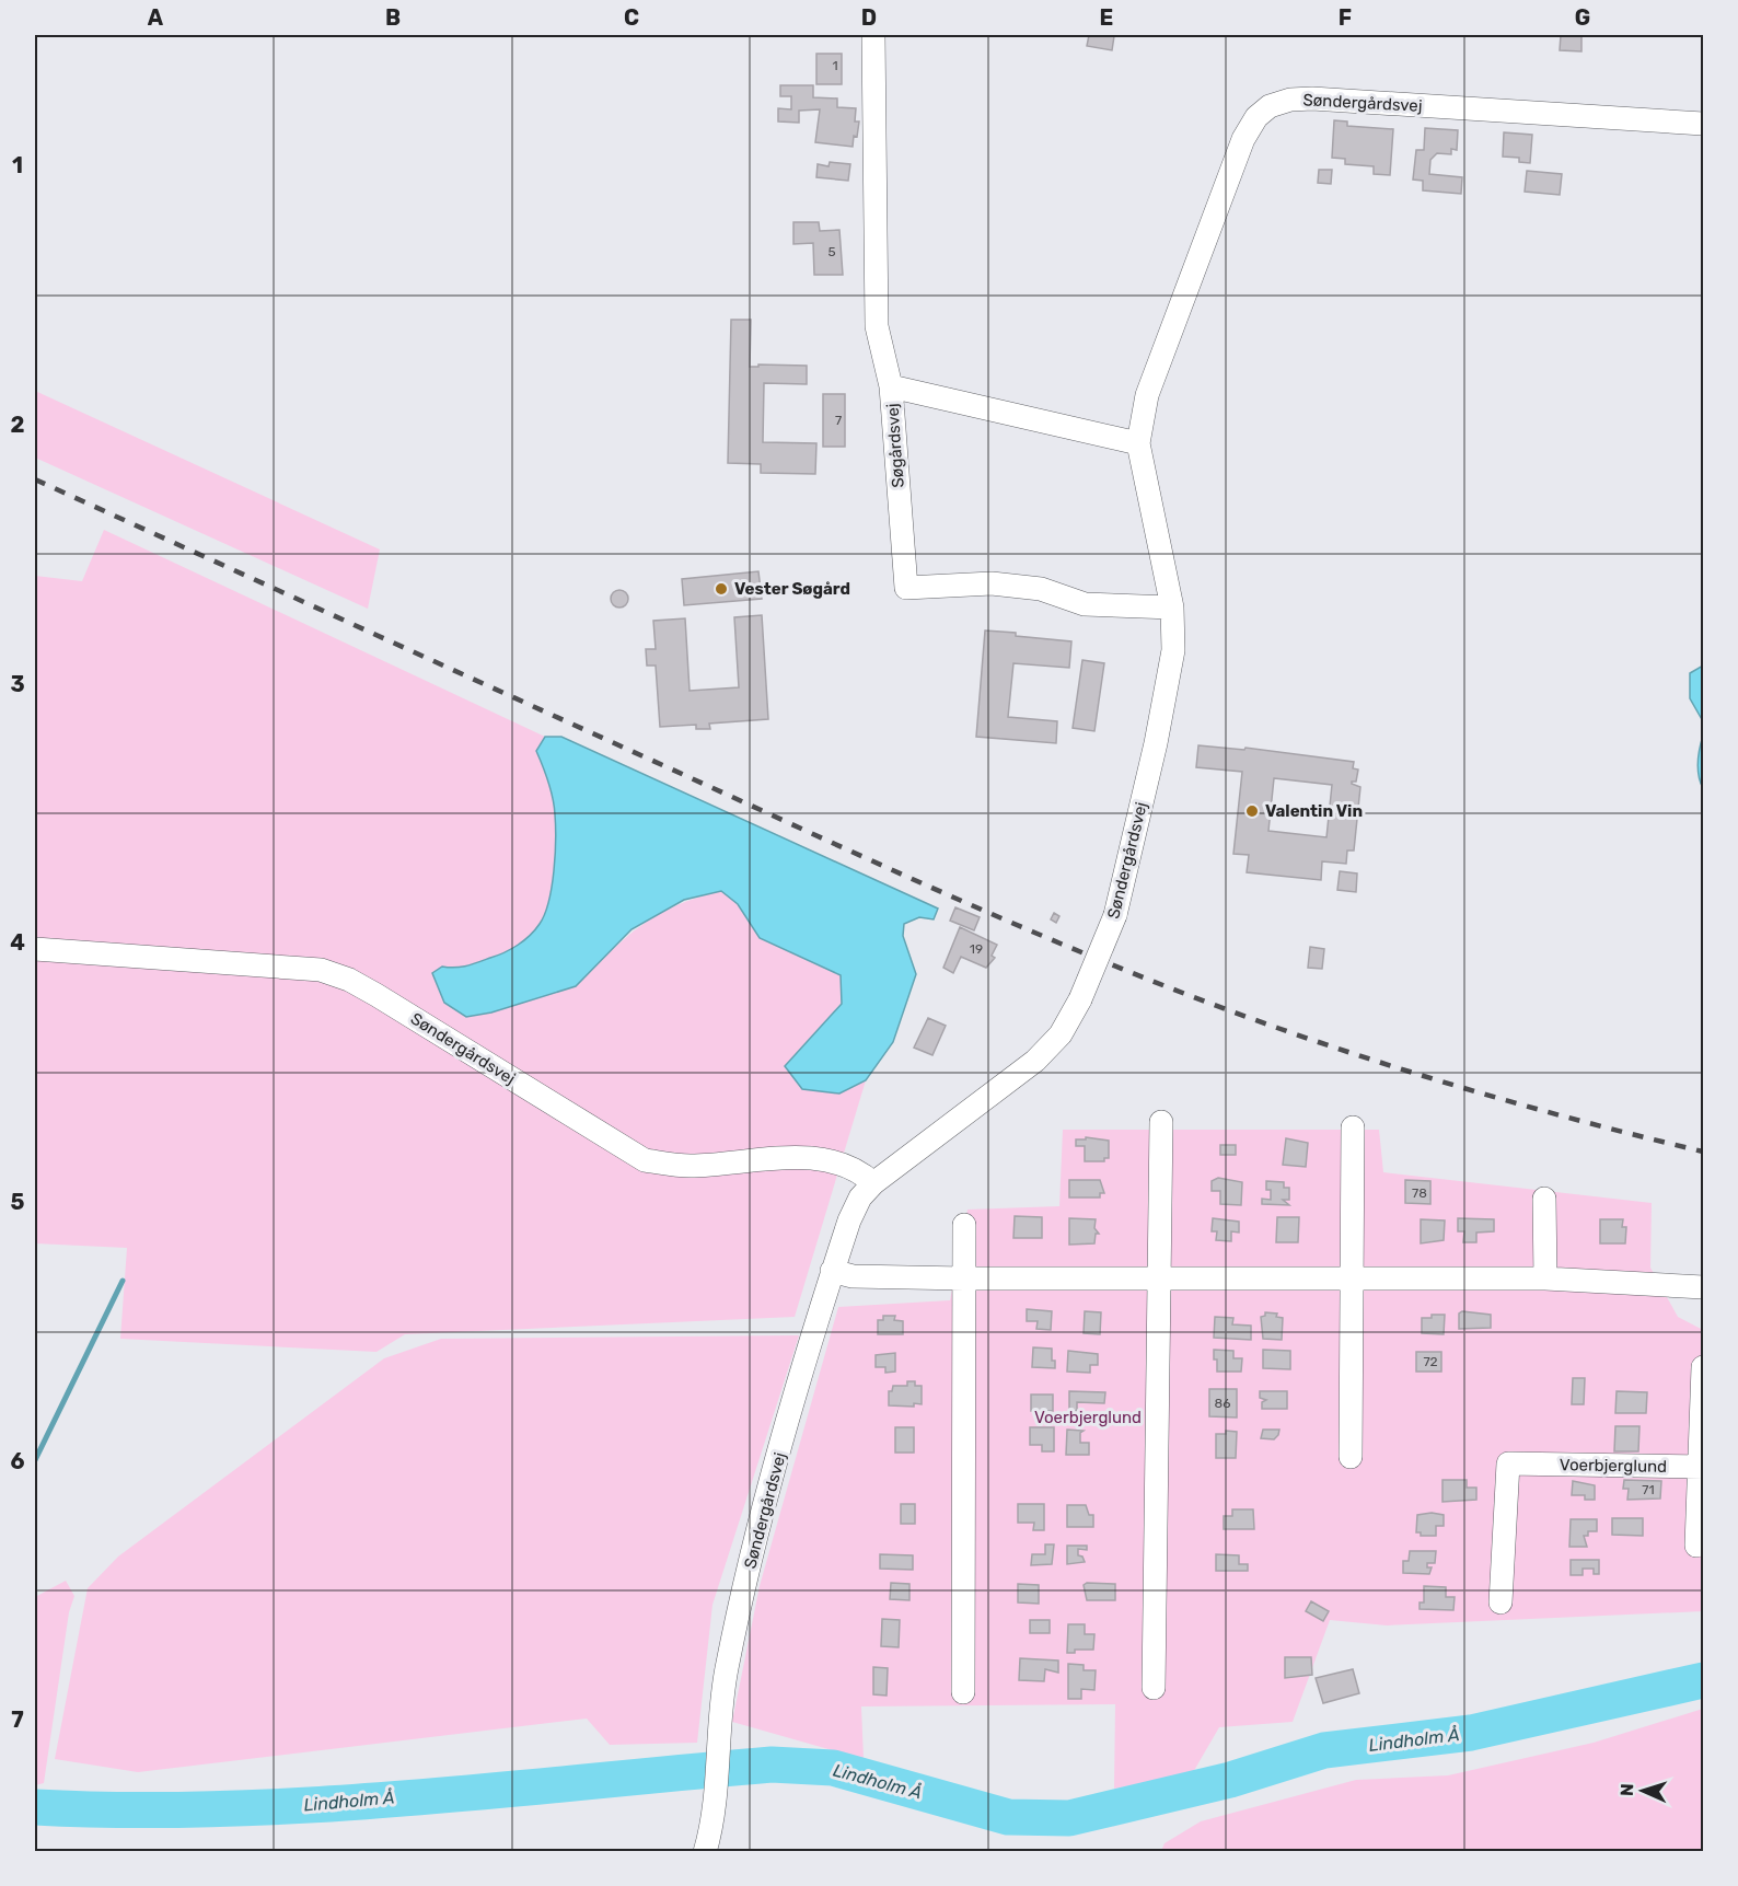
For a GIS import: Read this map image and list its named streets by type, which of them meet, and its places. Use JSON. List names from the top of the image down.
{
  "streets": {
    "street": ["Søndergårdsvej", "Søgårdsvej", "Voerbjerglund"]
  },
  "crossings": [
    ["Søndergårdsvej", "Søgårdsvej"]
  ],
  "water": ["Lindholm Å"],
  "parks": ["Voerbjerglund"],
  "places": ["Vester Søgård", "Valentin Vin"],
  "house_numbers": [
    "1",
    "5",
    "7",
    "19",
    "78",
    "72",
    "86",
    "71"
  ],
  "north": "left",
  "grid": {
    "columns": [
      "A",
      "B",
      "C",
      "D",
      "E",
      "F",
      "G"
    ],
    "rows": [
      "1",
      "2",
      "3",
      "4",
      "5",
      "6",
      "7"
    ]
  }
}
